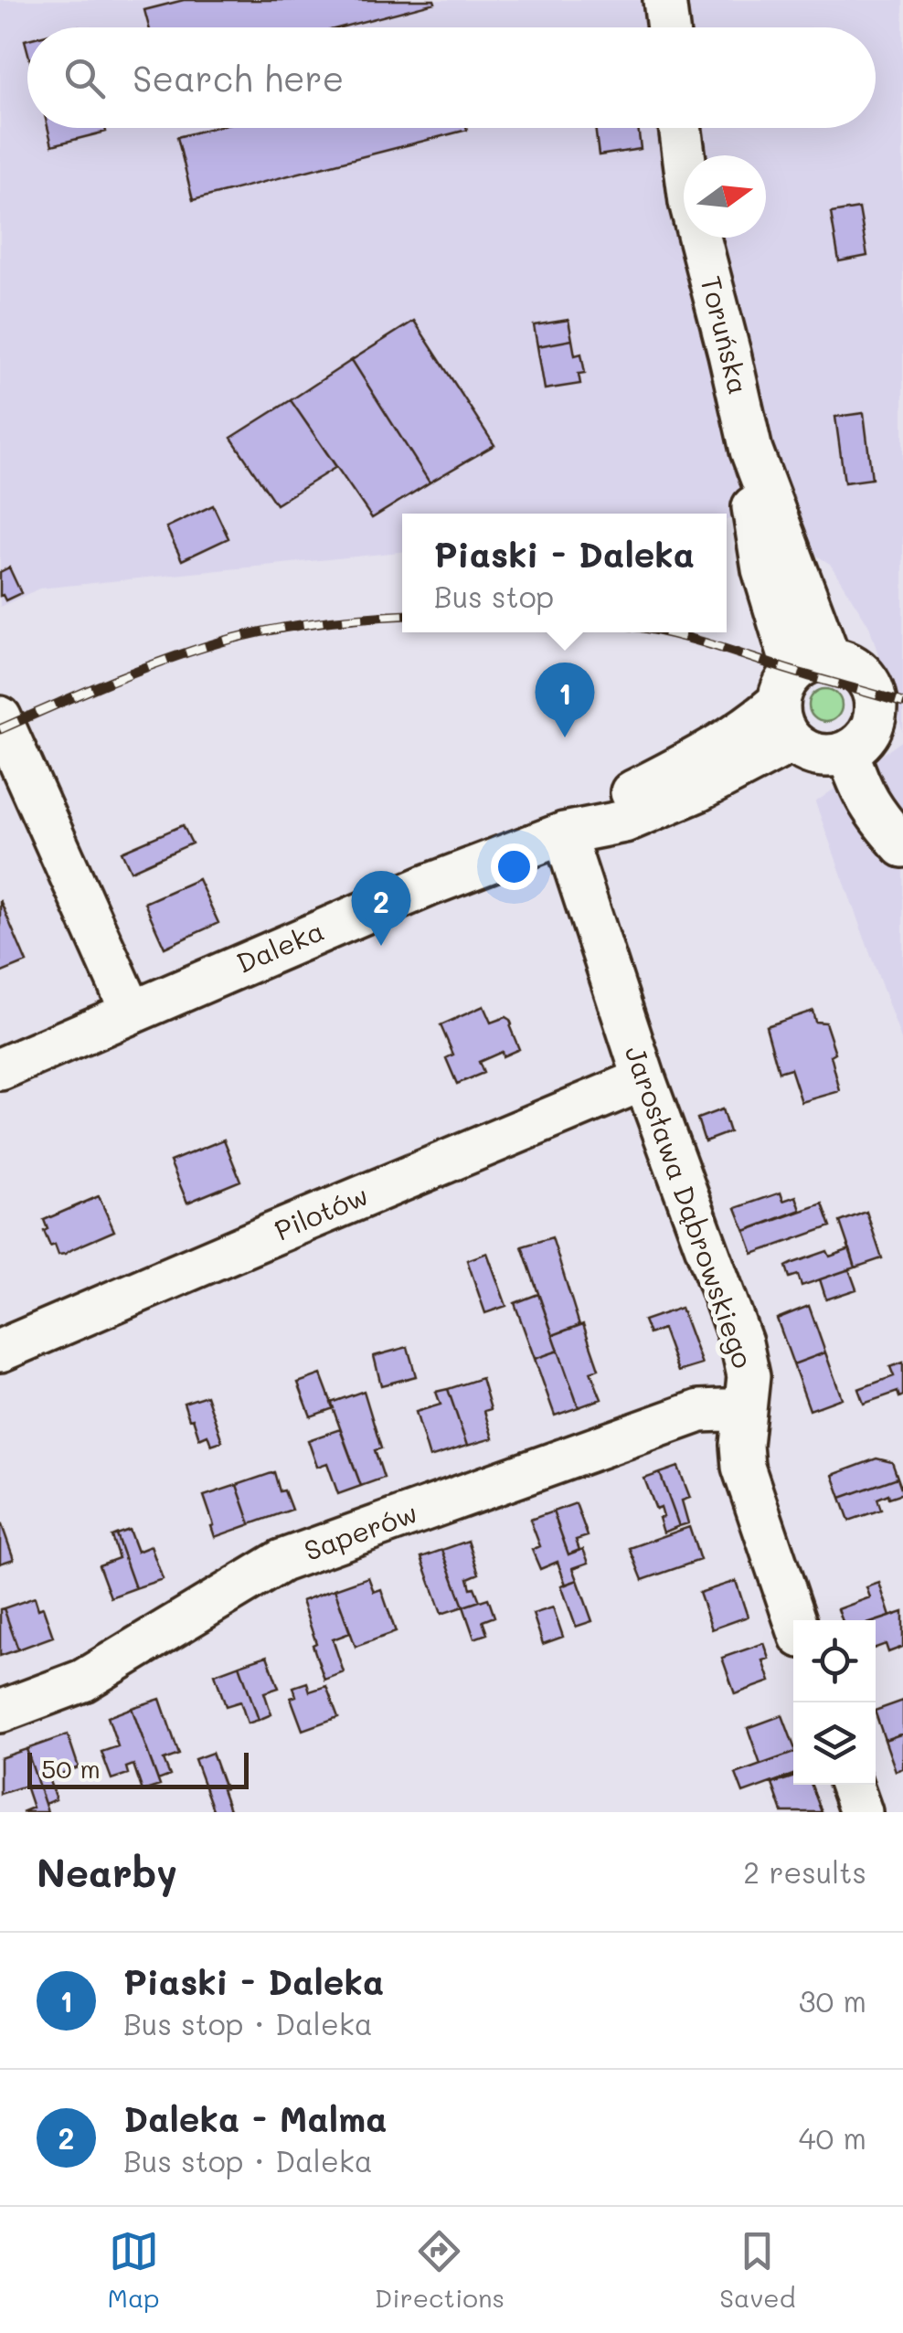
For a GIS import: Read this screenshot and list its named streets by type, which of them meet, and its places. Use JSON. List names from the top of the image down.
{
  "streets": {
    "street": [
      "Toruńska",
      "Daleka",
      "Jarosława Dąbrowskiego",
      "Pilotów",
      "Saperów"
    ]
  },
  "crossings": [
    ["Toruńska", "Daleka"],
    ["Daleka", "Jarosława Dąbrowskiego"],
    ["Jarosława Dąbrowskiego", "Pilotów"],
    ["Jarosława Dąbrowskiego", "Saperów"]
  ],
  "scale_bar": "50 m",
  "north": "right",
  "page": {
    "search": "Search here",
    "popup": ["Piaski - Daleka", "Bus stop"],
    "pins": ["1", "2"],
    "scale": "50 m",
    "heading": ["Nearby", "2 results"],
    "list": [
      {
        "mark": "1",
        "name": "Piaski - Daleka",
        "note": "Bus stop · Daleka",
        "value": "30 m"
      },
      {
        "mark": "2",
        "name": "Daleka - Malma",
        "note": "Bus stop · Daleka",
        "value": "40 m"
      }
    ],
    "nav": ["Map", "Directions", "Saved"]
  }
}
